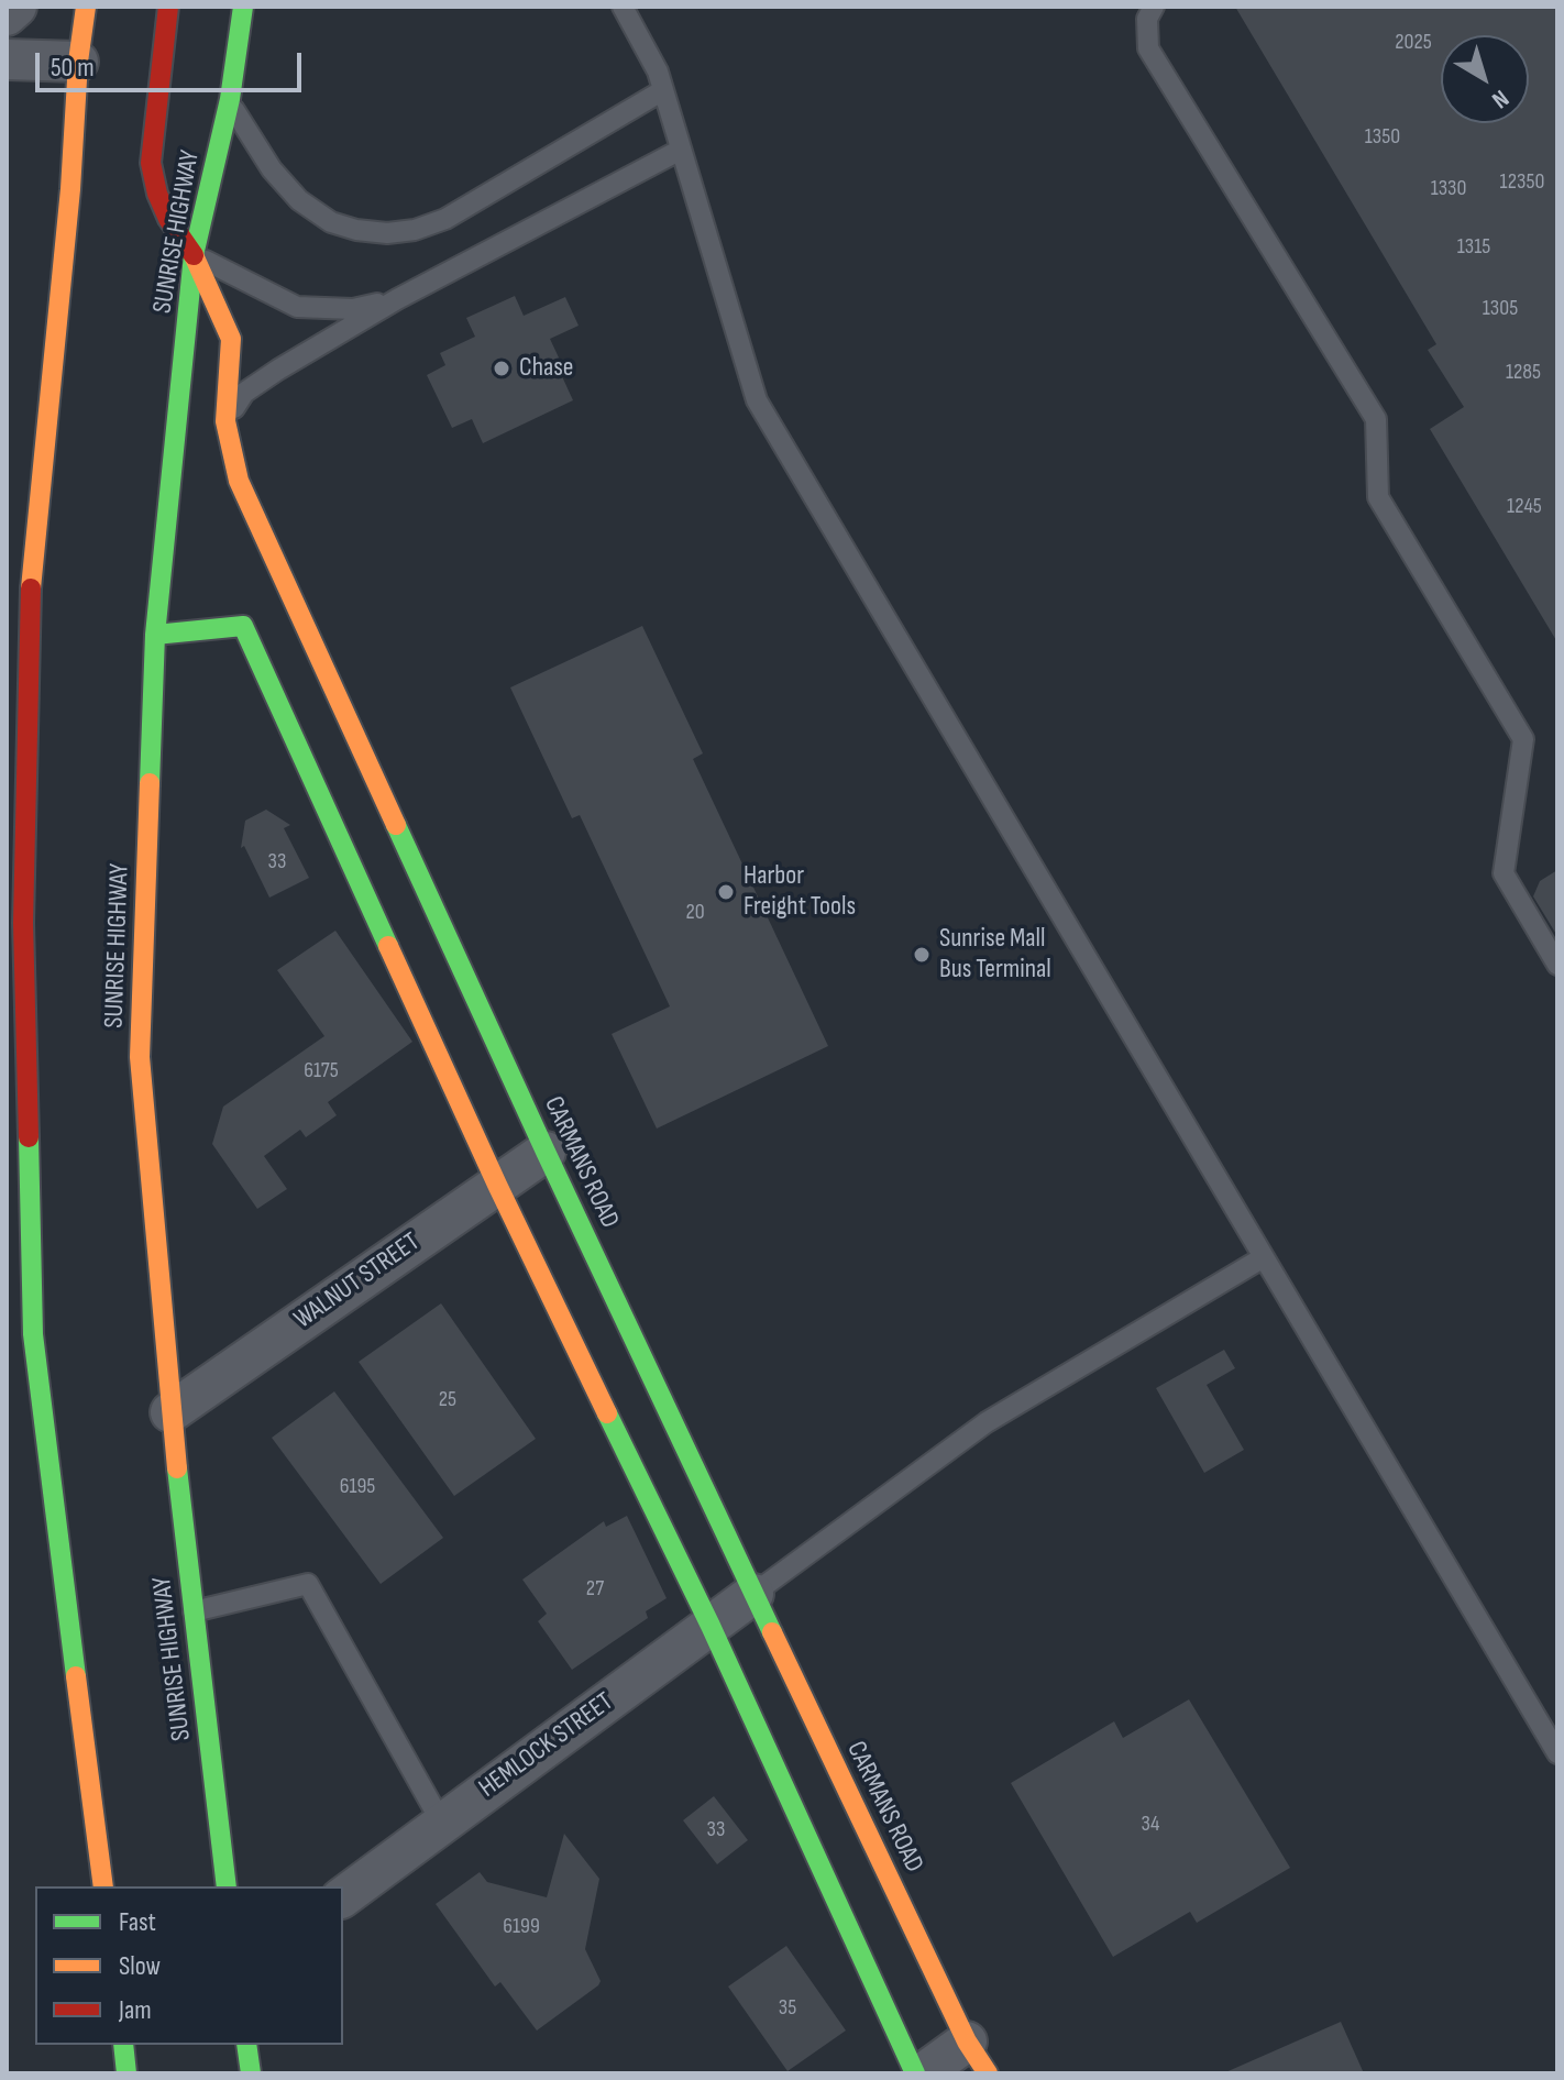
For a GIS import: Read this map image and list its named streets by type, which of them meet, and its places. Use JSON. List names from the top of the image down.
{
  "streets": {
    "main road": ["SUNRISE HIGHWAY", "CARMANS ROAD"],
    "street": ["WALNUT STREET", "HEMLOCK STREET"]
  },
  "crossings": [
    ["SUNRISE HIGHWAY", "CARMANS ROAD"],
    ["SUNRISE HIGHWAY", "WALNUT STREET"],
    ["CARMANS ROAD", "WALNUT STREET"],
    ["CARMANS ROAD", "HEMLOCK STREET"]
  ],
  "places": ["Chase", "Harbor Freight Tools", "Sunrise Mall Bus Terminal"],
  "house_numbers": [
    "2025",
    "1350",
    "12350",
    "1330",
    "1315",
    "1305",
    "1285",
    "1245",
    "33",
    "20",
    "6175",
    "25",
    "6195",
    "27",
    "34",
    "33",
    "6199",
    "35"
  ],
  "legend": ["Fast", "Slow", "Jam"],
  "scale_bar": "50 m",
  "north": "bottom right"
}
